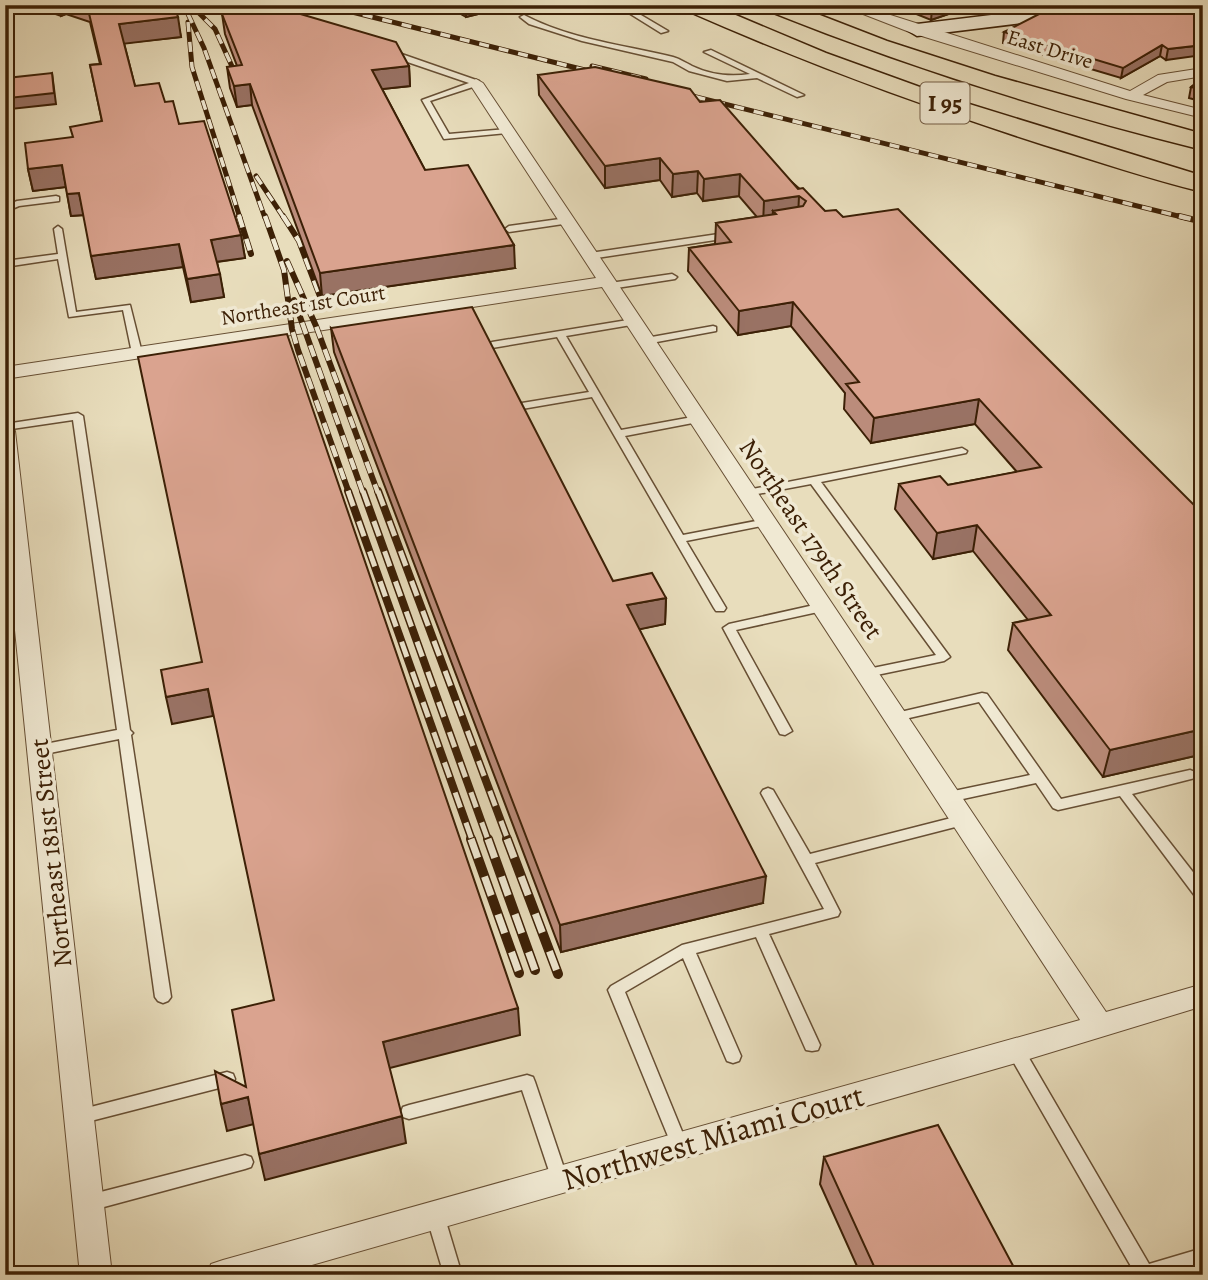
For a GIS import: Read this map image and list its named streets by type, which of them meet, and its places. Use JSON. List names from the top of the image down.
{
  "streets": {
    "highway": ["I 95"],
    "street": [
      "East Drive",
      "Northeast 1st Court",
      "Northeast 179th Street",
      "Northeast 181st Street",
      "Northwest Miami Court"
    ]
  },
  "crossings": [
    ["Northeast 1st Court", "Northeast 179th Street"],
    ["Northeast 179th Street", "Northwest Miami Court"]
  ]
}
